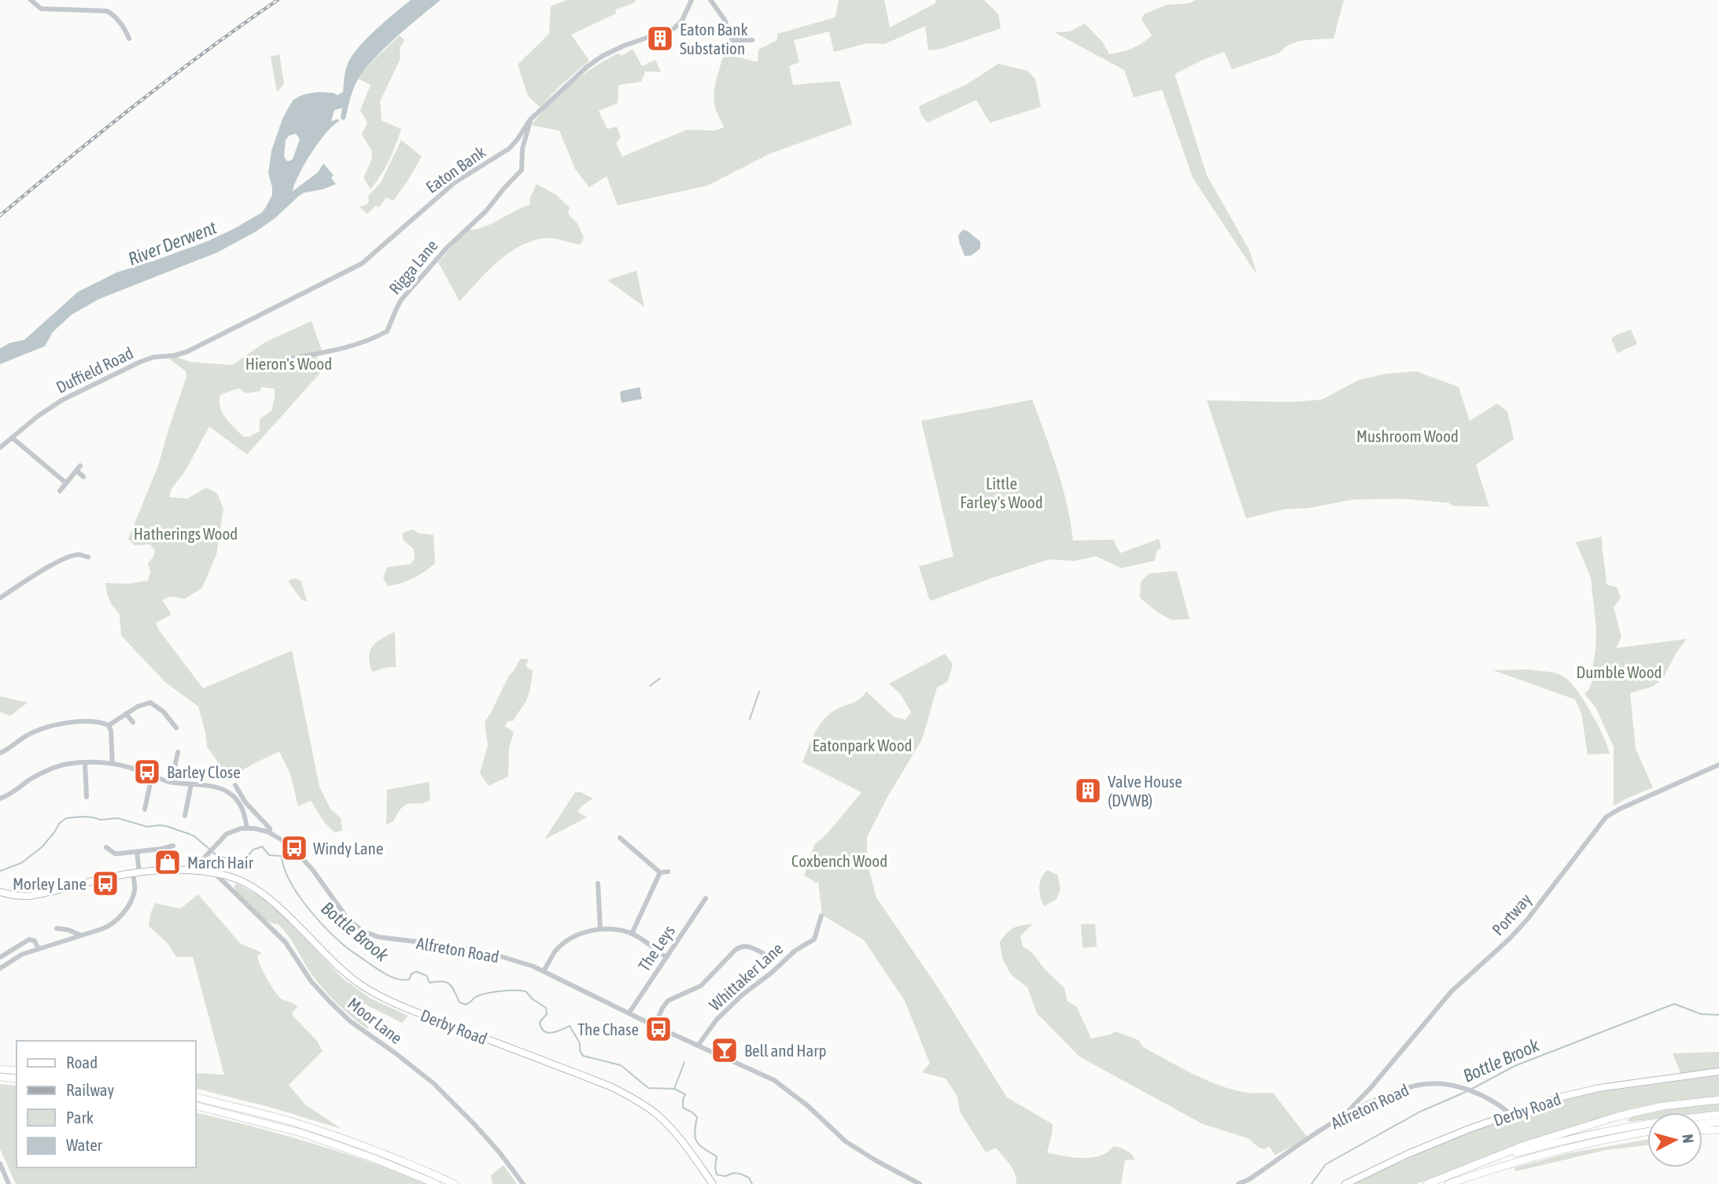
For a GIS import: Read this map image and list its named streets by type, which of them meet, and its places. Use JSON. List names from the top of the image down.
{
  "streets": {
    "main road": ["Derby Road"],
    "street": [
      "Eaton Bank",
      "Rigga Lane",
      "Duffield Road",
      "Portway",
      "The Leys",
      "Alfreton Road",
      "Whittaker Lane",
      "Moor Lane"
    ]
  },
  "crossings": [
    ["Eaton Bank", "Rigga Lane"],
    ["Eaton Bank", "Duffield Road"],
    ["Portway", "Alfreton Road"],
    ["The Leys", "Alfreton Road"],
    ["Alfreton Road", "Whittaker Lane"],
    ["Alfreton Road", "Derby Road"],
    ["Moor Lane", "Derby Road"]
  ],
  "water": ["River Derwent", "Bottle Brook"],
  "parks": [
    "Hieron's Wood",
    "Mushroom Wood",
    "Little Farley's Wood",
    "Hatherings Wood",
    "Dumble Wood",
    "Eatonpark Wood",
    "Coxbench Wood"
  ],
  "places": {
    "building": ["Eaton Bank Substation", "Valve House (DVWB)"],
    "bus stop": [
      "Barley Close",
      "Windy Lane",
      "Morley Lane",
      "The Chase"
    ],
    "shop": ["March Hair"],
    "bar": ["Bell and Harp"]
  },
  "legend": [
    "Road",
    "Railway",
    "Park",
    "Water"
  ],
  "north": "right"
}
